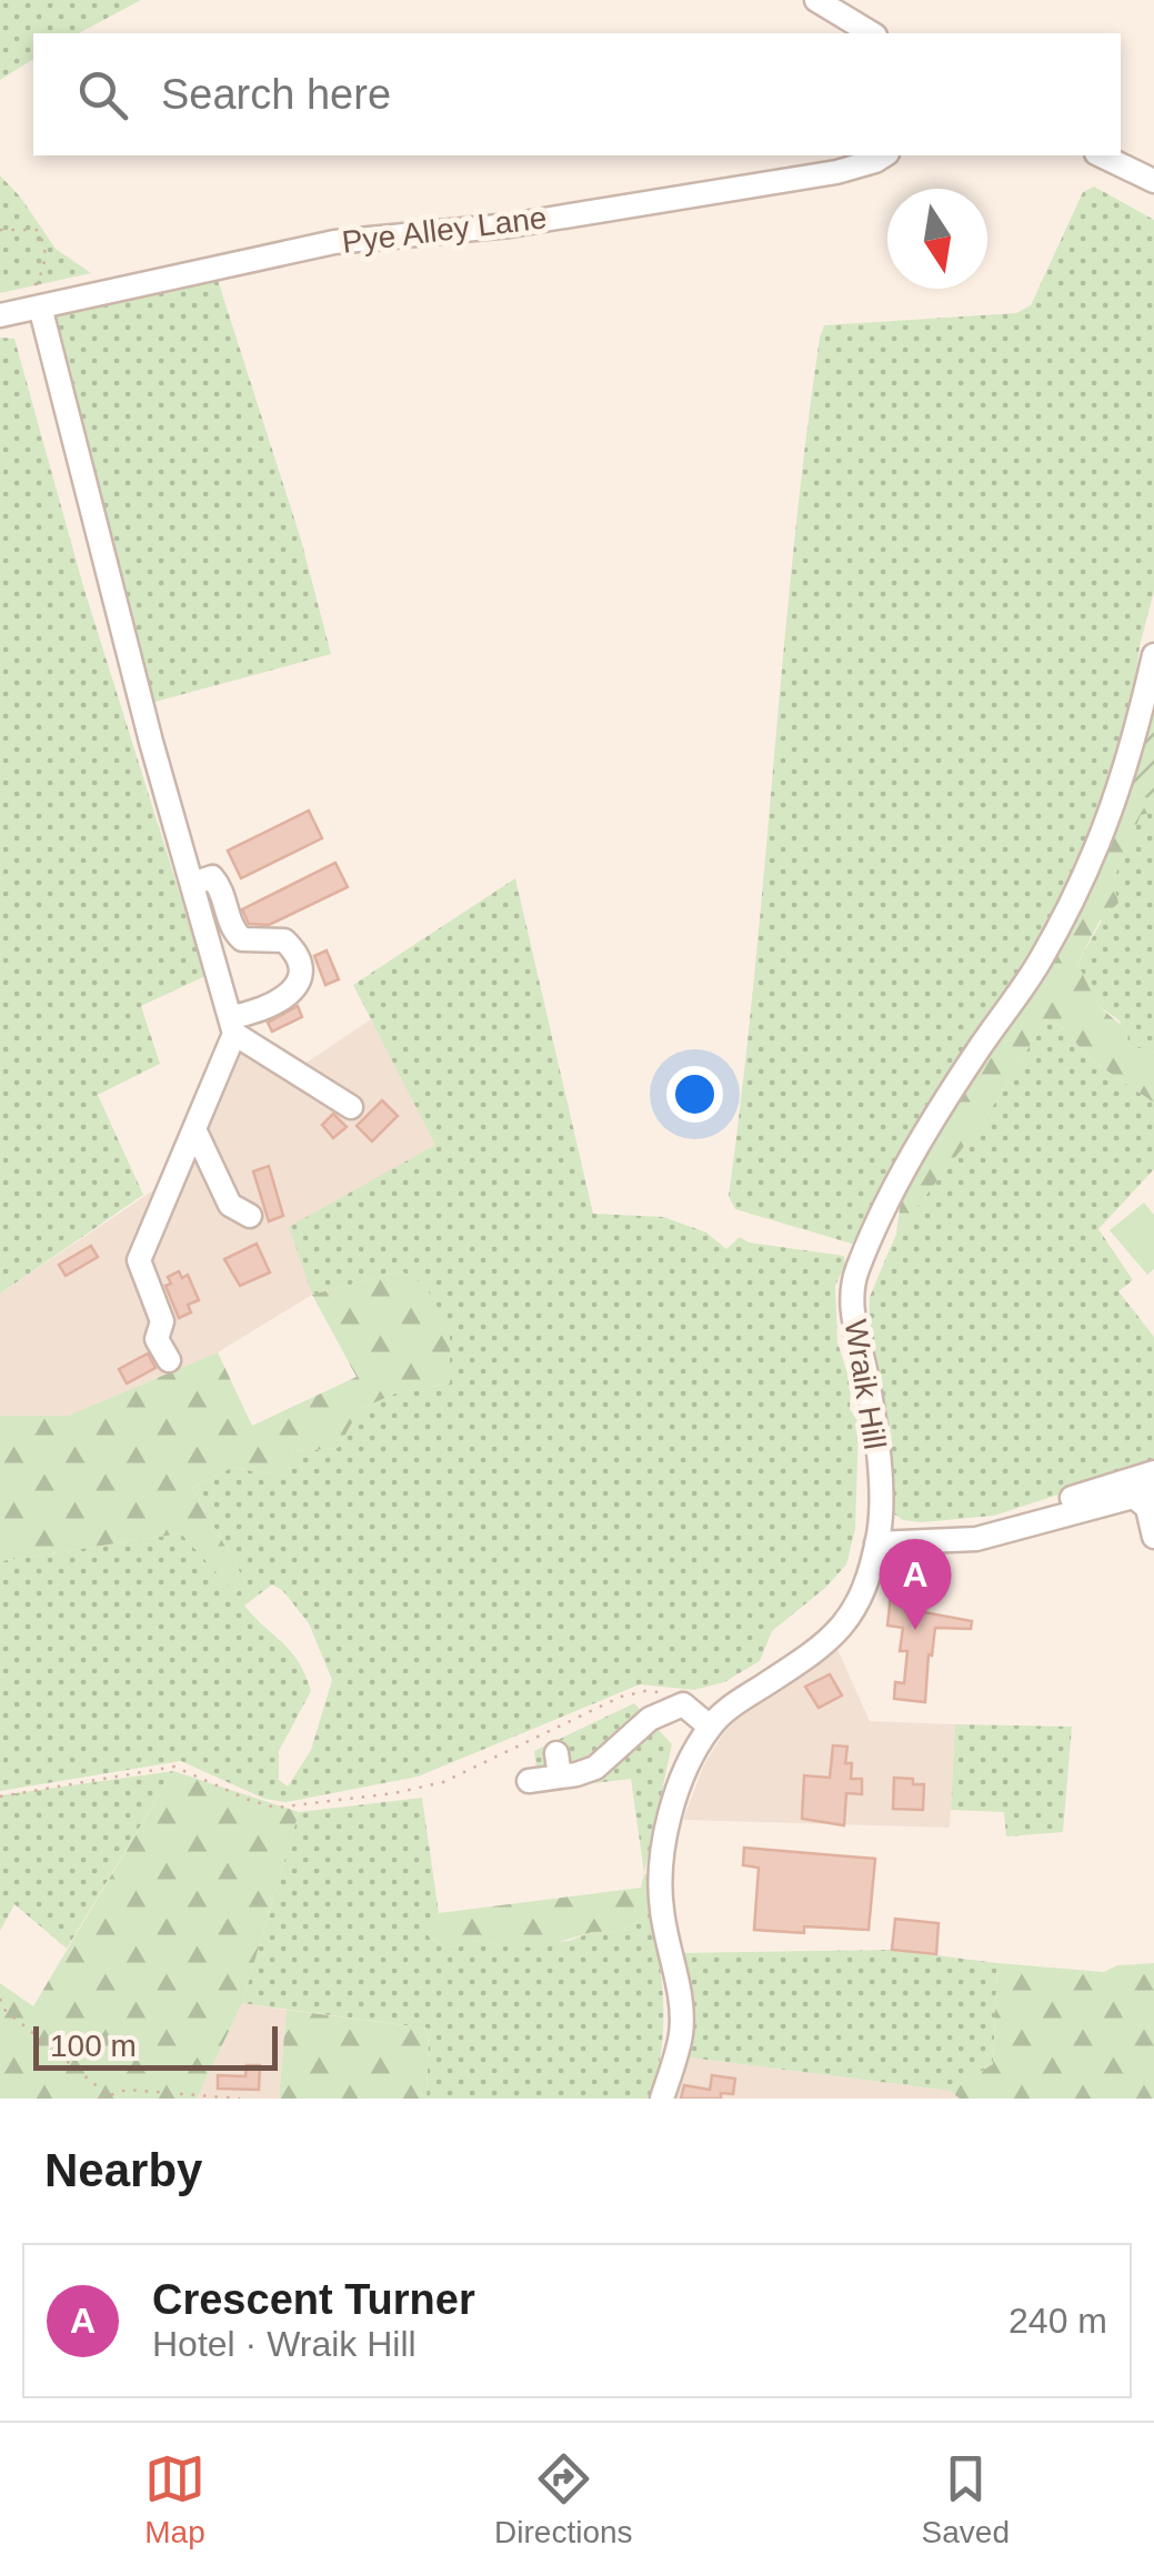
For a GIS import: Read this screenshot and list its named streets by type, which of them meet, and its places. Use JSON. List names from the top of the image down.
{
  "streets": {
    "street": ["Pye Alley Lane", "Wraik Hill"]
  },
  "scale_bar": "100 m",
  "north": "bottom",
  "page": {
    "search": "Search here",
    "pins": "A",
    "scale": "100 m",
    "heading": "Nearby",
    "list": [
      {
        "mark": "A",
        "name": "Crescent Turner",
        "note": "Hotel · Wraik Hill",
        "value": "240 m"
      }
    ],
    "nav": ["Map", "Directions", "Saved"]
  }
}
